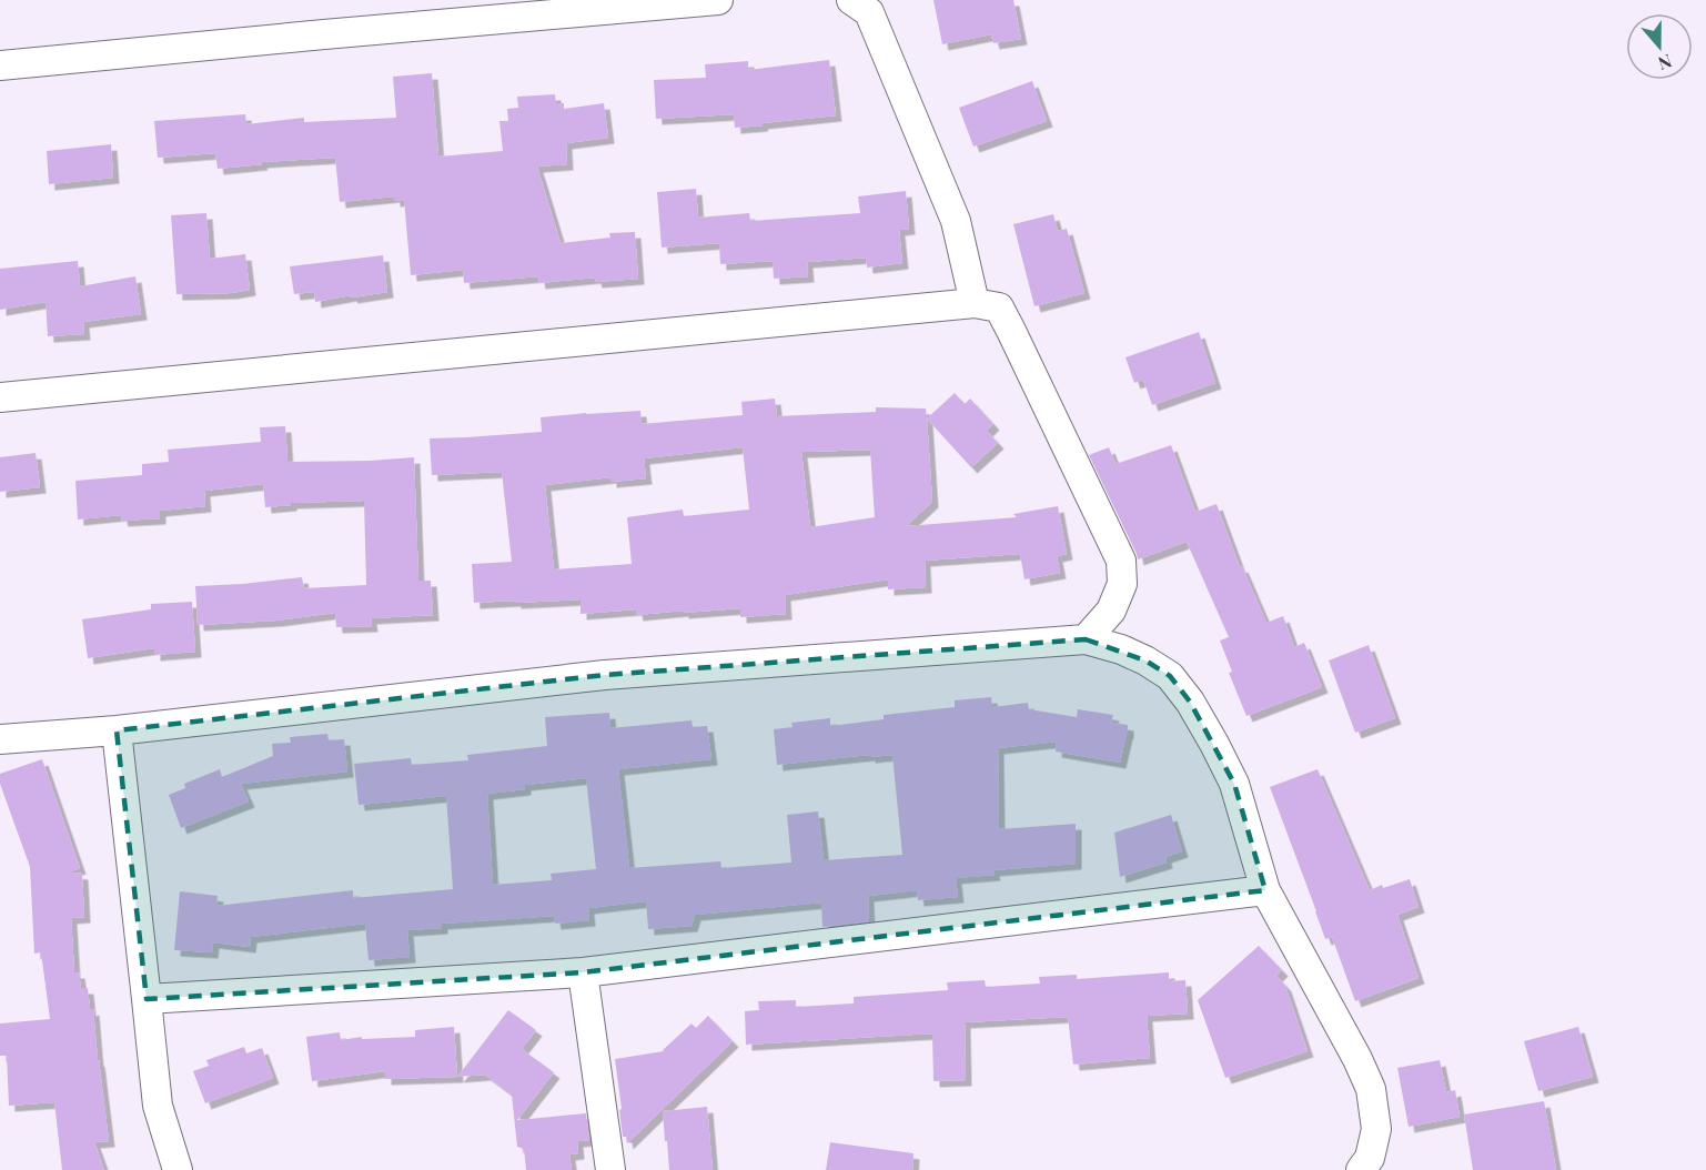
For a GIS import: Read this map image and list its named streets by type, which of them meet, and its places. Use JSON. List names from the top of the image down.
{
  "north": "bottom"
}
